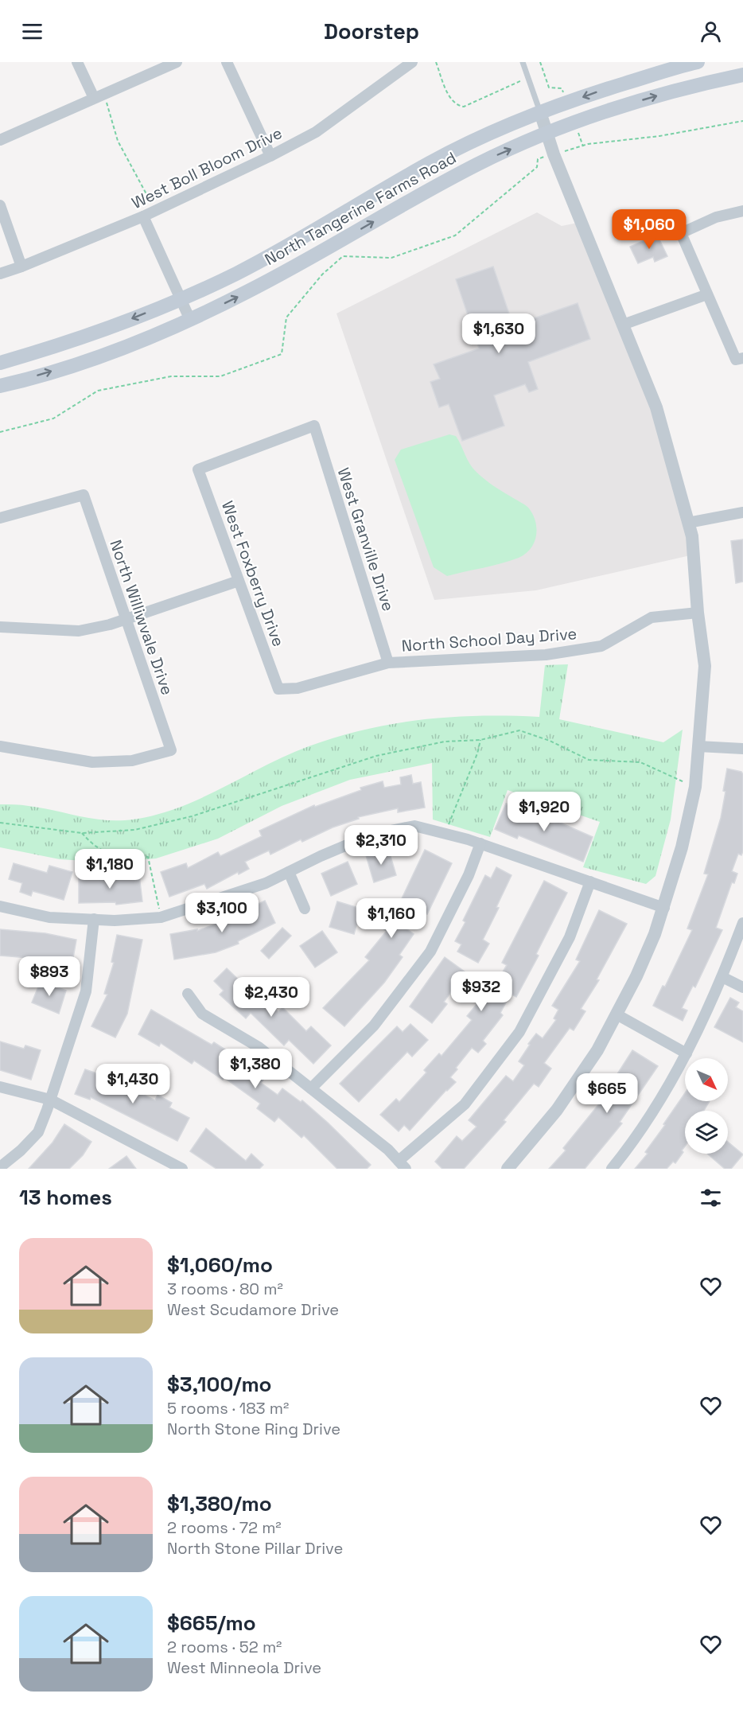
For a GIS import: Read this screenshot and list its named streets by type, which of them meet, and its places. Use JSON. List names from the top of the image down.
{
  "streets": {
    "main road": ["North Tangerine Farms Road"],
    "street": [
      "West Boll Bloom Drive",
      "West Granville Drive",
      "West Foxberry Drive",
      "North Williwvale Drive",
      "North School Day Drive"
    ]
  },
  "crossings": [
    ["West Granville Drive", "West Foxberry Drive"],
    ["West Granville Drive", "North School Day Drive"],
    ["West Foxberry Drive", "North School Day Drive"]
  ],
  "north": "bottom right",
  "page": {
    "header": "Doorstep",
    "price": [
      "$1,060",
      "$1,630",
      "$1,920",
      "$2,310",
      "$1,180",
      "$3,100",
      "$1,160",
      "$893",
      "$932",
      "$2,430",
      "$1,380",
      "$1,430",
      "$665"
    ],
    "heading": "13 homes",
    "list": [
      {
        "name": "$1,060/mo",
        "note": "3 rooms · 80 m² · West Scudamore Drive"
      },
      {
        "name": "$3,100/mo",
        "note": "5 rooms · 183 m² · North Stone Ring Drive"
      },
      {
        "name": "$1,380/mo",
        "note": "2 rooms · 72 m² · North Stone Pillar Drive"
      },
      {
        "name": "$665/mo",
        "note": "2 rooms · 52 m² · West Minneola Drive"
      }
    ]
  }
}
